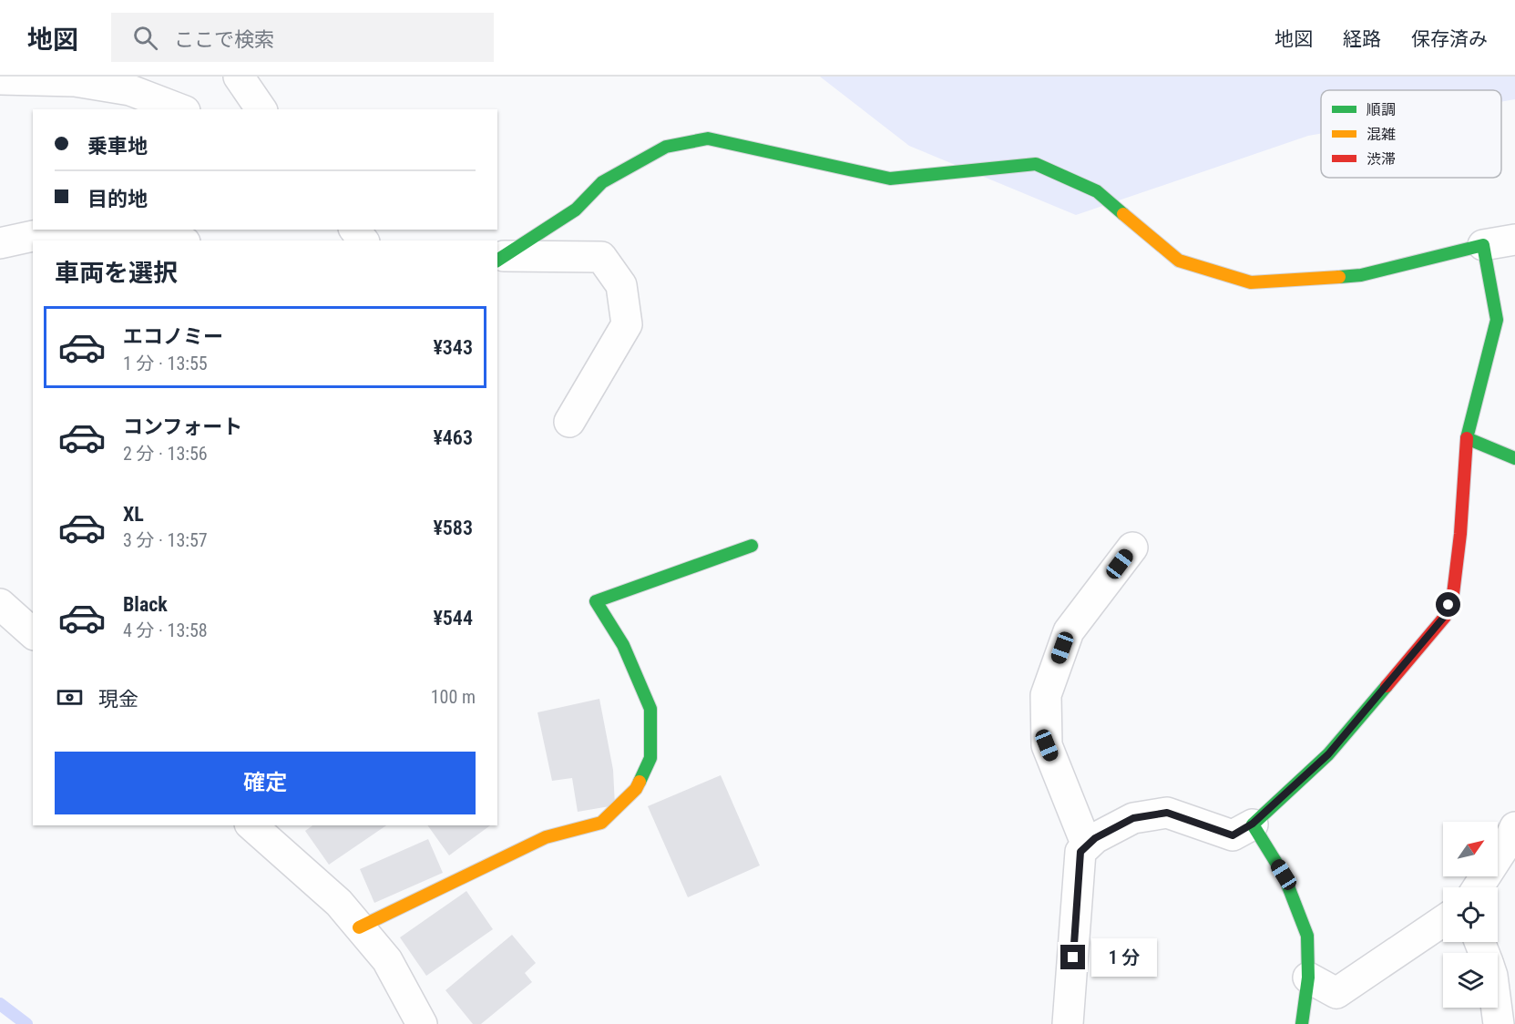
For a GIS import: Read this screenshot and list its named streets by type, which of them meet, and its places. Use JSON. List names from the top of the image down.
{
  "legend": ["順調", "混雑", "渋滞"],
  "north": "top right",
  "page": {
    "header": "地図",
    "search": "ここで検索",
    "nav": ["地図", "経路", "保存済み"],
    "banner": ["乗車地", "目的地"],
    "heading": "車両を選択",
    "list": [
      {
        "name": "エコノミー",
        "note": "1 分 · 13:55",
        "value": "¥343"
      },
      {
        "name": "コンフォート",
        "note": "2 分 · 13:56",
        "value": "¥463"
      },
      {
        "name": "XL",
        "note": "3 分 · 13:57",
        "value": "¥583"
      },
      {
        "name": "Black",
        "note": "4 分 · 13:58",
        "value": "¥544"
      }
    ],
    "pay": ["現金", "100 m"],
    "buttons": "確定",
    "bubble": "1 分"
  }
}
